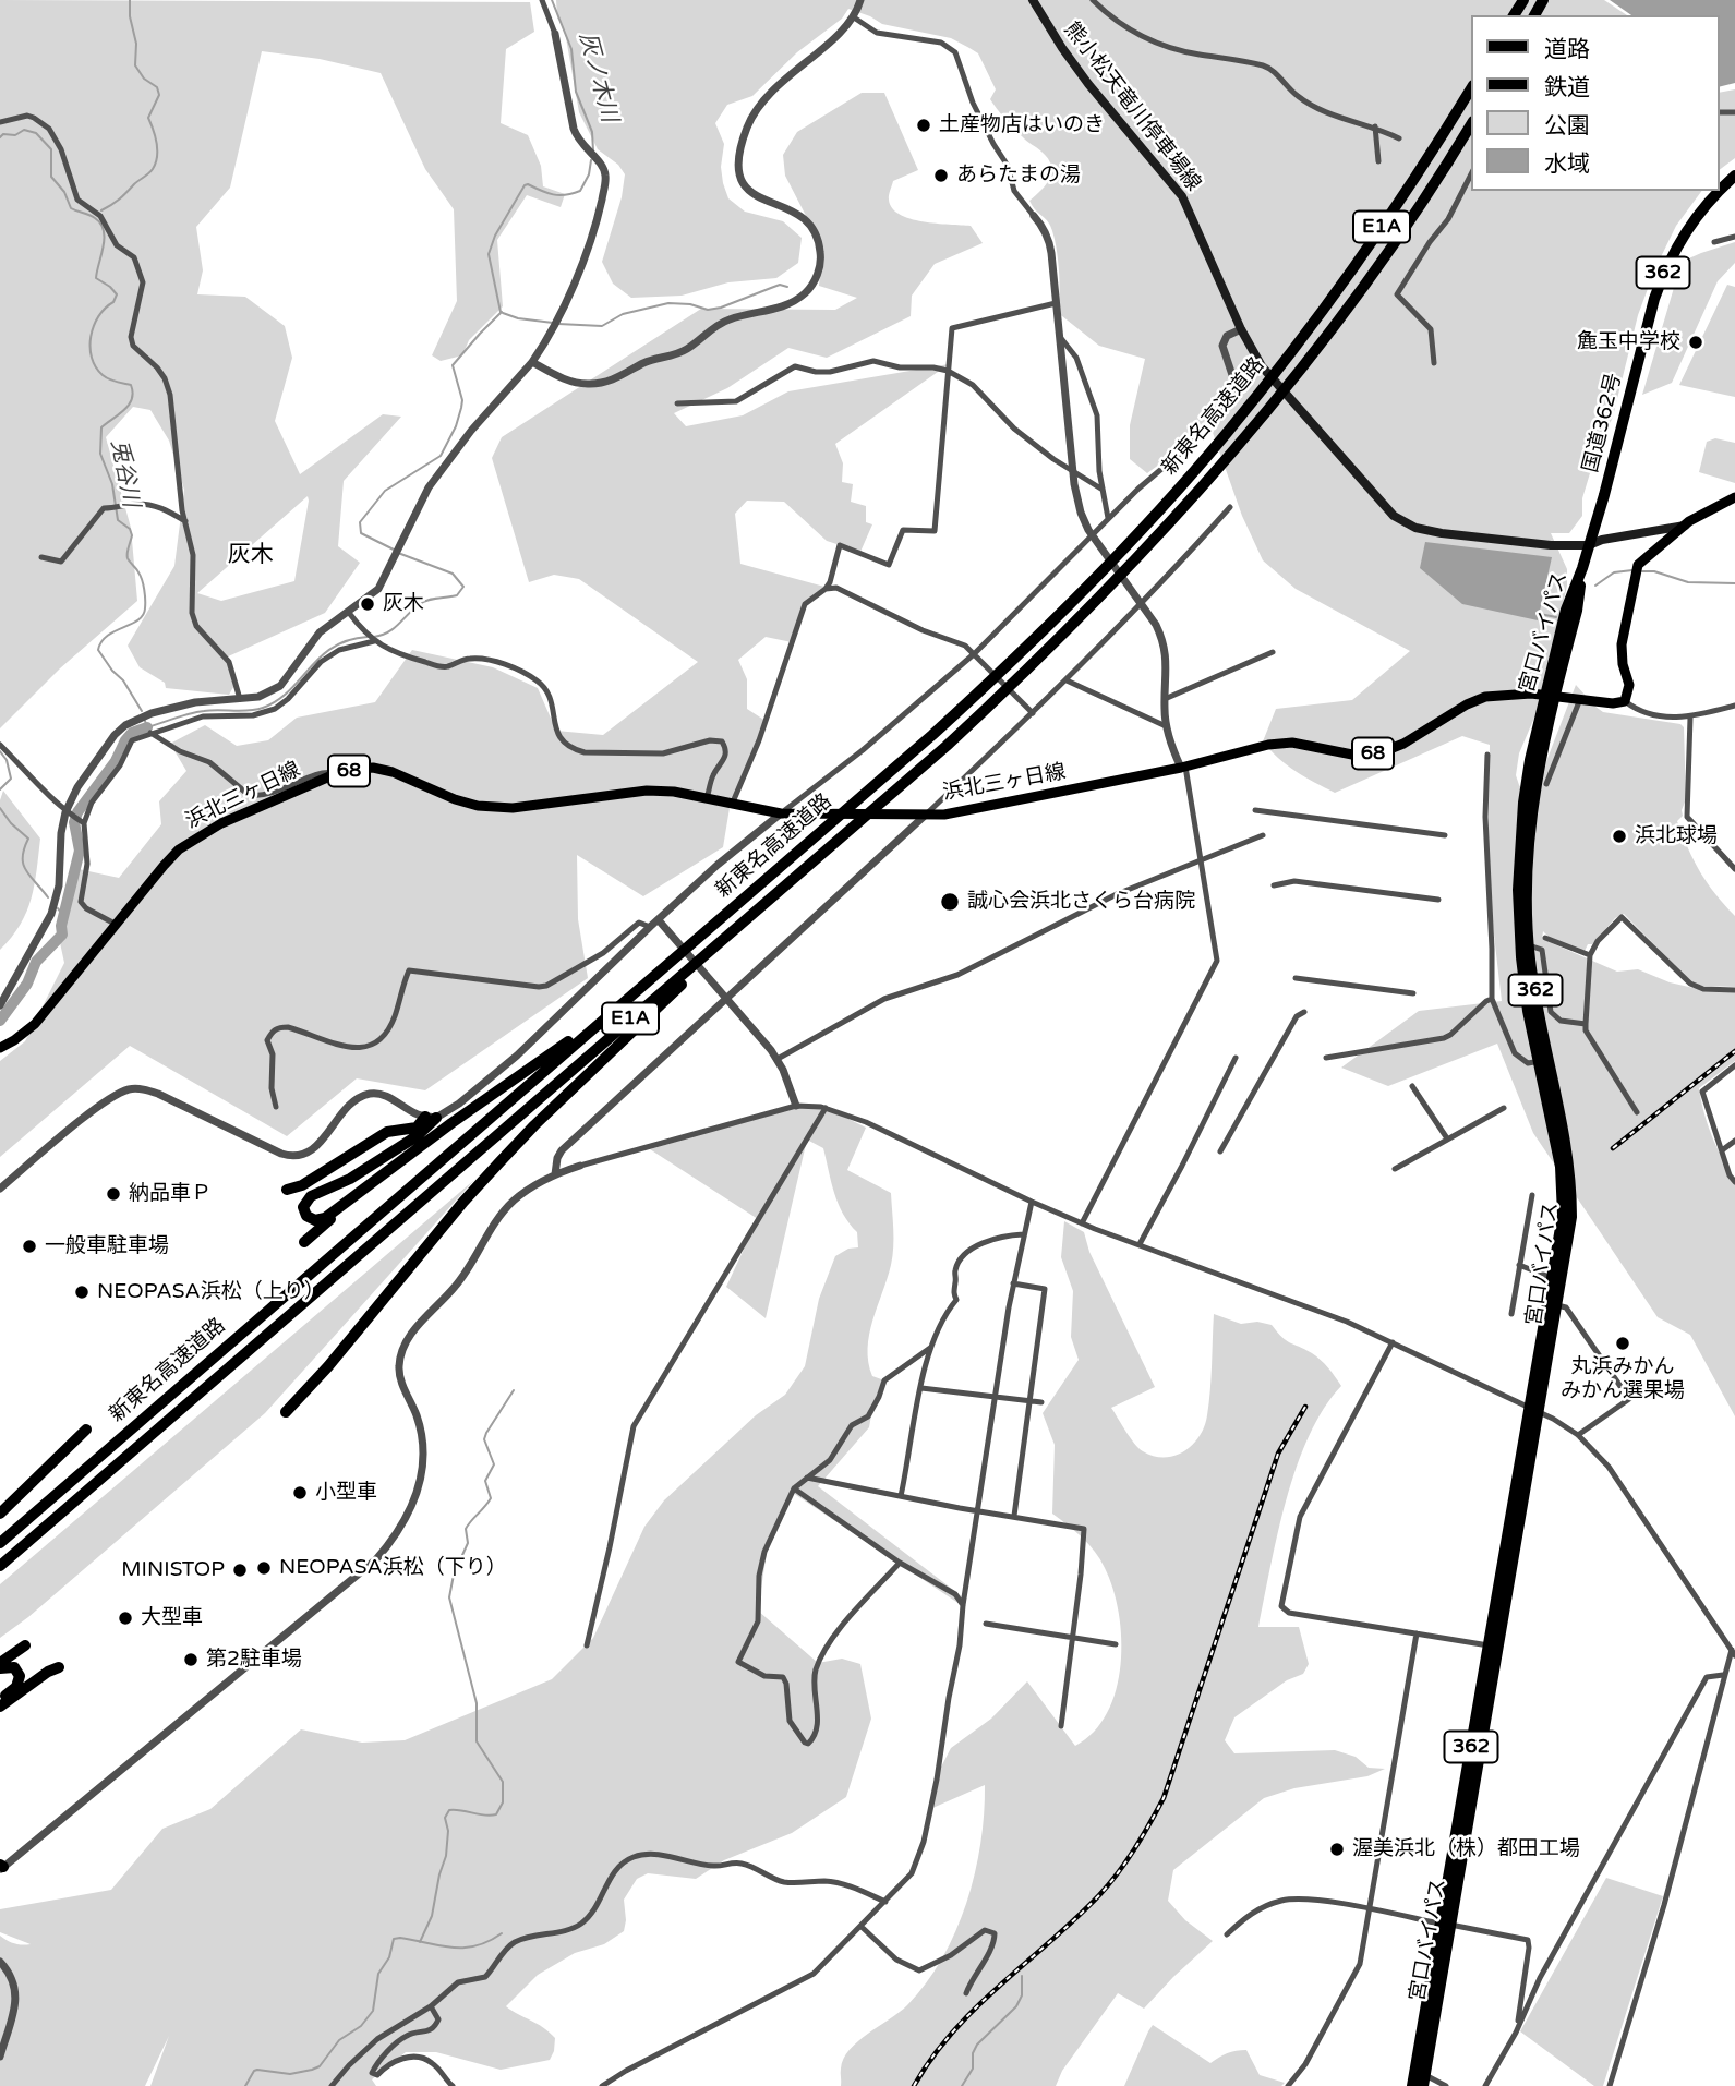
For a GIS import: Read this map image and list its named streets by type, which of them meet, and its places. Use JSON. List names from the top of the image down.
{
  "streets": {
    "highway": [
      "E1A",
      "362",
      "新東名高速道路",
      "国道362号",
      "宮口バイパス"
    ],
    "main road": ["熊小松天竜川停車場線", "68", "浜北三ヶ日線"]
  },
  "crossings": [
    ["熊小松天竜川停車場線", "国道362号"],
    ["国道362号", "宮口バイパス"],
    ["宮口バイパス", "浜北三ヶ日線"]
  ],
  "districts": ["灰木"],
  "water": ["灰ノ木川", "兎谷川"],
  "places": [
    "土産物店はいのき",
    "あらたまの湯",
    "麁玉中学校",
    "灰木",
    "浜北球場",
    "誠心会浜北さくら台病院",
    "納品車Ｐ",
    "一般車駐車場",
    "NEOPASA浜松（上り）",
    "丸浜みかん みかん選果場",
    "小型車",
    "NEOPASA浜松（下り）",
    "MINISTOP",
    "大型車",
    "第2駐車場",
    "渥美浜北（株）都田工場"
  ],
  "legend": [
    "道路",
    "鉄道",
    "公園",
    "水域"
  ]
}
